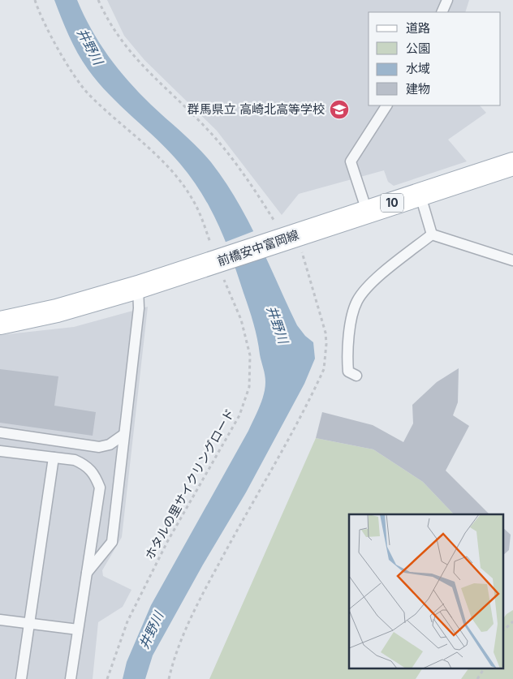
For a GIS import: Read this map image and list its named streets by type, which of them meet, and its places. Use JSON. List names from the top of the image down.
{
  "streets": {
    "main road": ["10", "前橋安中富岡線"],
    "path": ["ホタルの里サイクリングロード"]
  },
  "crossings": [
    ["前橋安中富岡線", "ホタルの里サイクリングロード"]
  ],
  "water": ["井野川"],
  "places": {
    "school or university": ["群馬県立 高崎北高等学校"]
  },
  "legend": [
    "道路",
    "公園",
    "水域",
    "建物"
  ]
}
